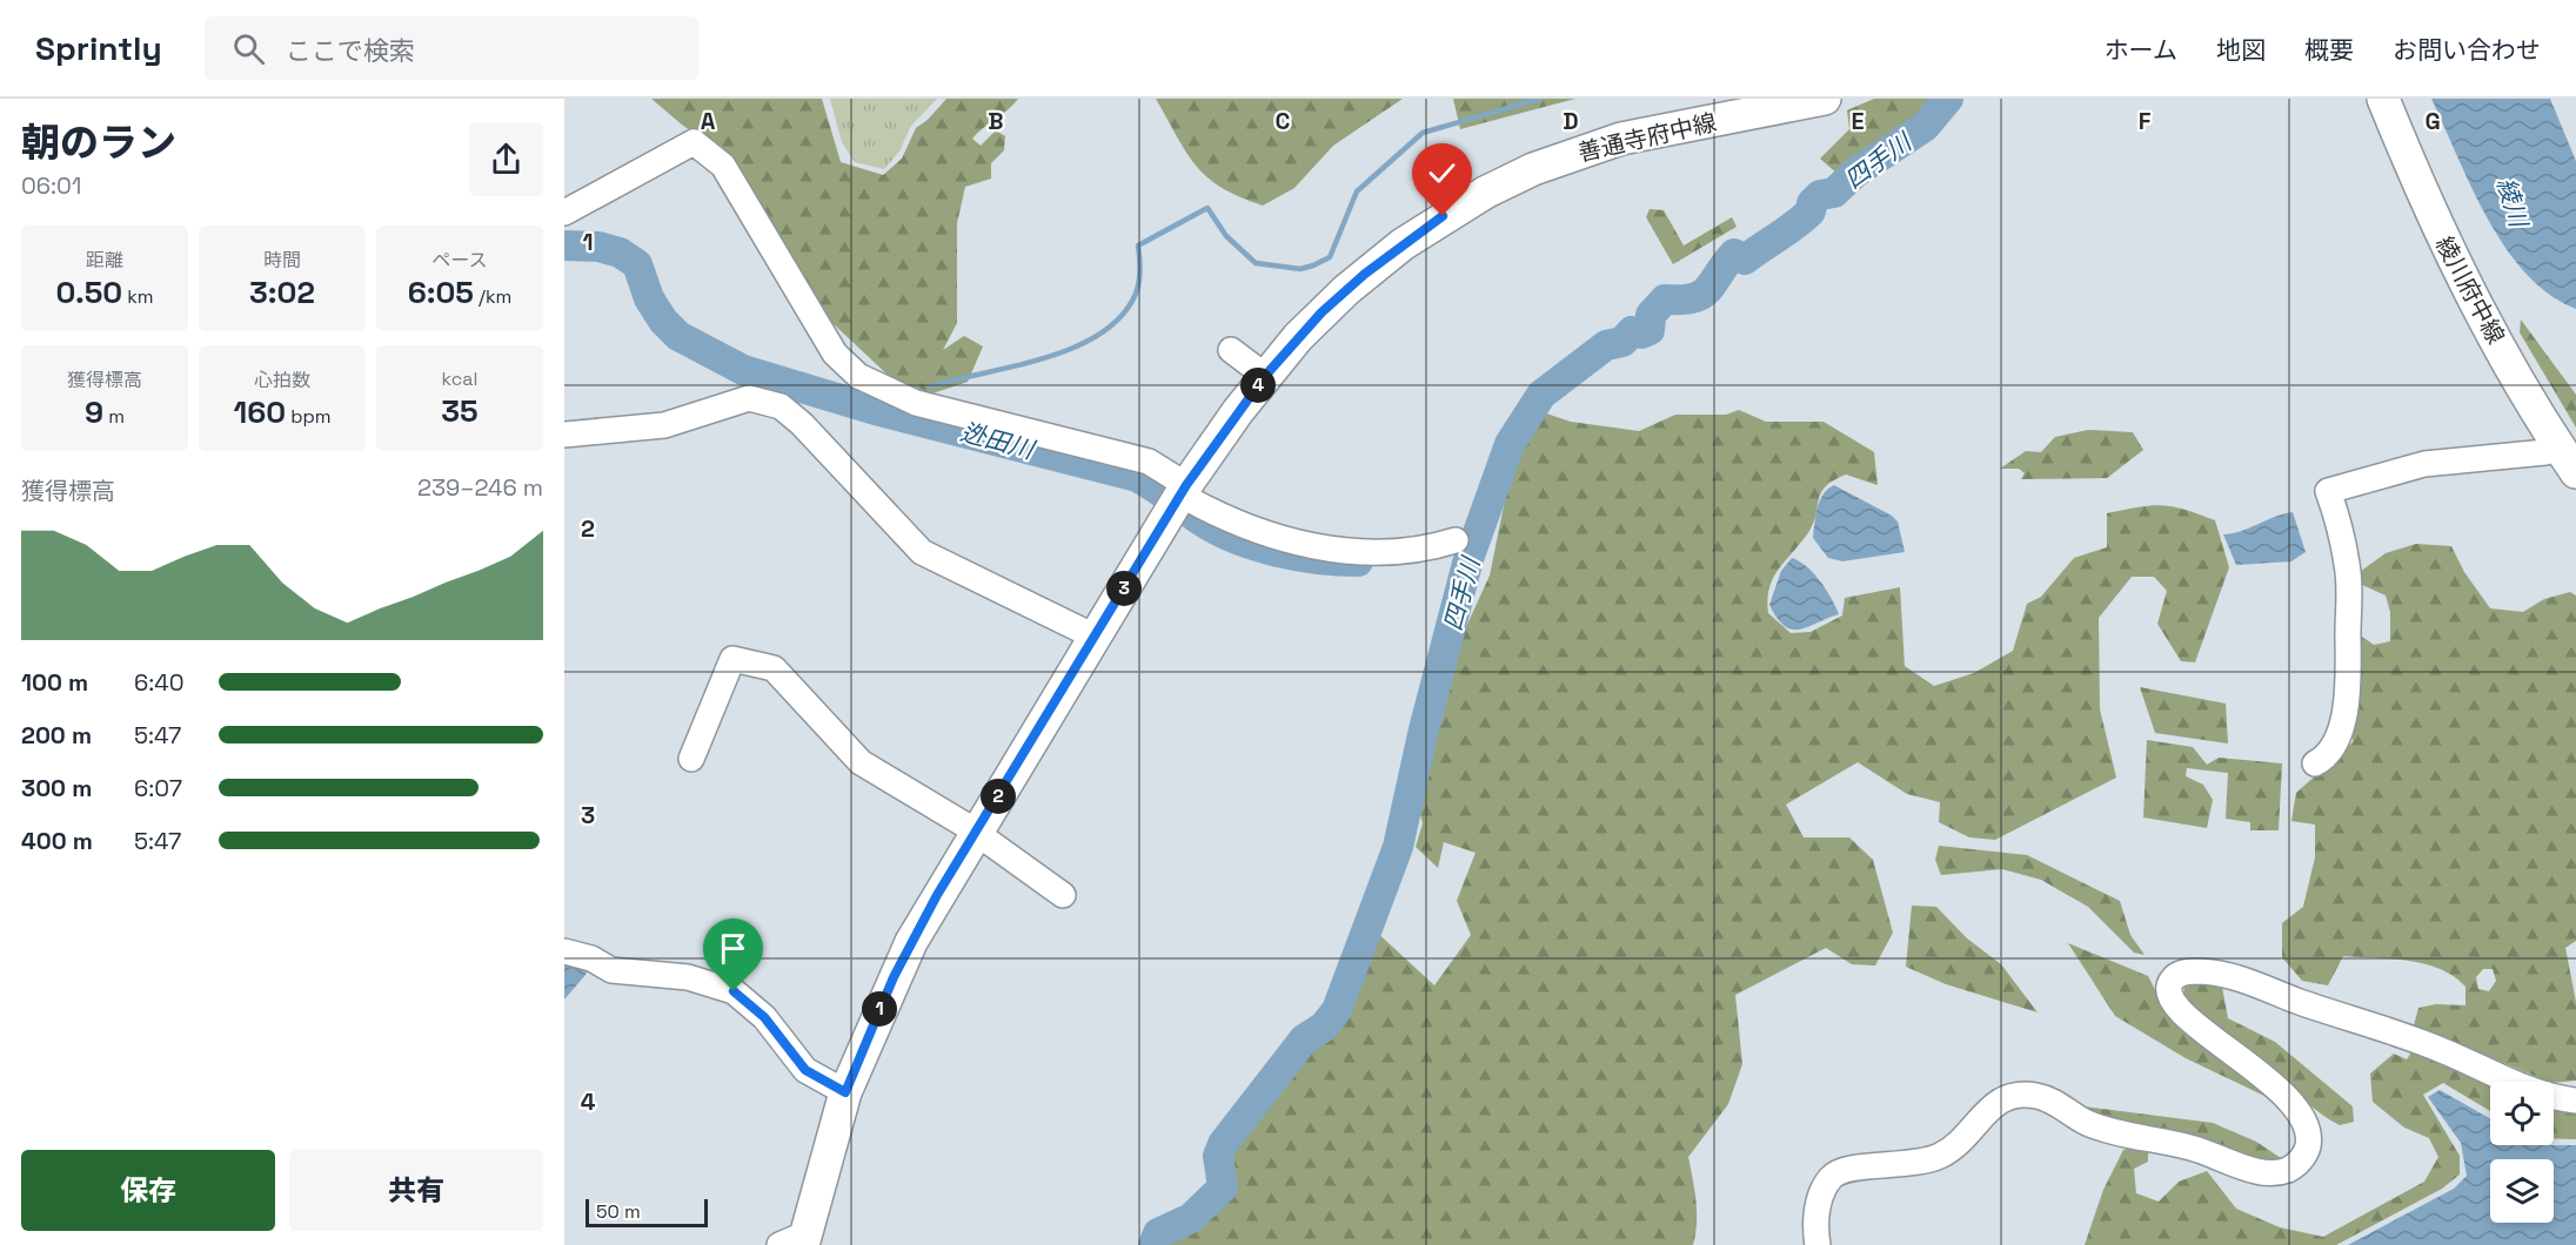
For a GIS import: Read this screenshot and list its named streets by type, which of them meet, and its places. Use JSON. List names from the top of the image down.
{
  "streets": {
    "main road": ["善通寺府中線", "綾川府中線"]
  },
  "water": ["四手川", "綾川", "迯田川"],
  "scale_bar": "50 m",
  "page": {
    "header": "Sprintly",
    "search": "ここで検索",
    "nav": [
      "ホーム",
      "地図",
      "概要",
      "お問い合わせ"
    ],
    "heading": ["朝のラン", "06:01"],
    "stats": [
      ["距離", "0.50 km"],
      ["時間", "3:02"],
      ["ペース", "6:05 /km"],
      ["獲得標高", "9 m"],
      ["心拍数", "160 bpm"],
      ["kcal", "35"]
    ],
    "pins": [
      "4",
      "3",
      "2",
      "1"
    ],
    "chart": ["獲得標高", "239–246 m"],
    "list": [
      {
        "name": "100 m",
        "note": "6:40"
      },
      {
        "name": "200 m",
        "note": "5:47"
      },
      {
        "name": "300 m",
        "note": "6:07"
      },
      {
        "name": "400 m",
        "note": "5:47"
      }
    ],
    "buttons": ["保存", "共有"],
    "scale": "50 m"
  },
  "grid": {
    "columns": [
      "A",
      "B",
      "C",
      "D",
      "E",
      "F",
      "G"
    ],
    "rows": [
      "1",
      "2",
      "3",
      "4"
    ]
  }
}
